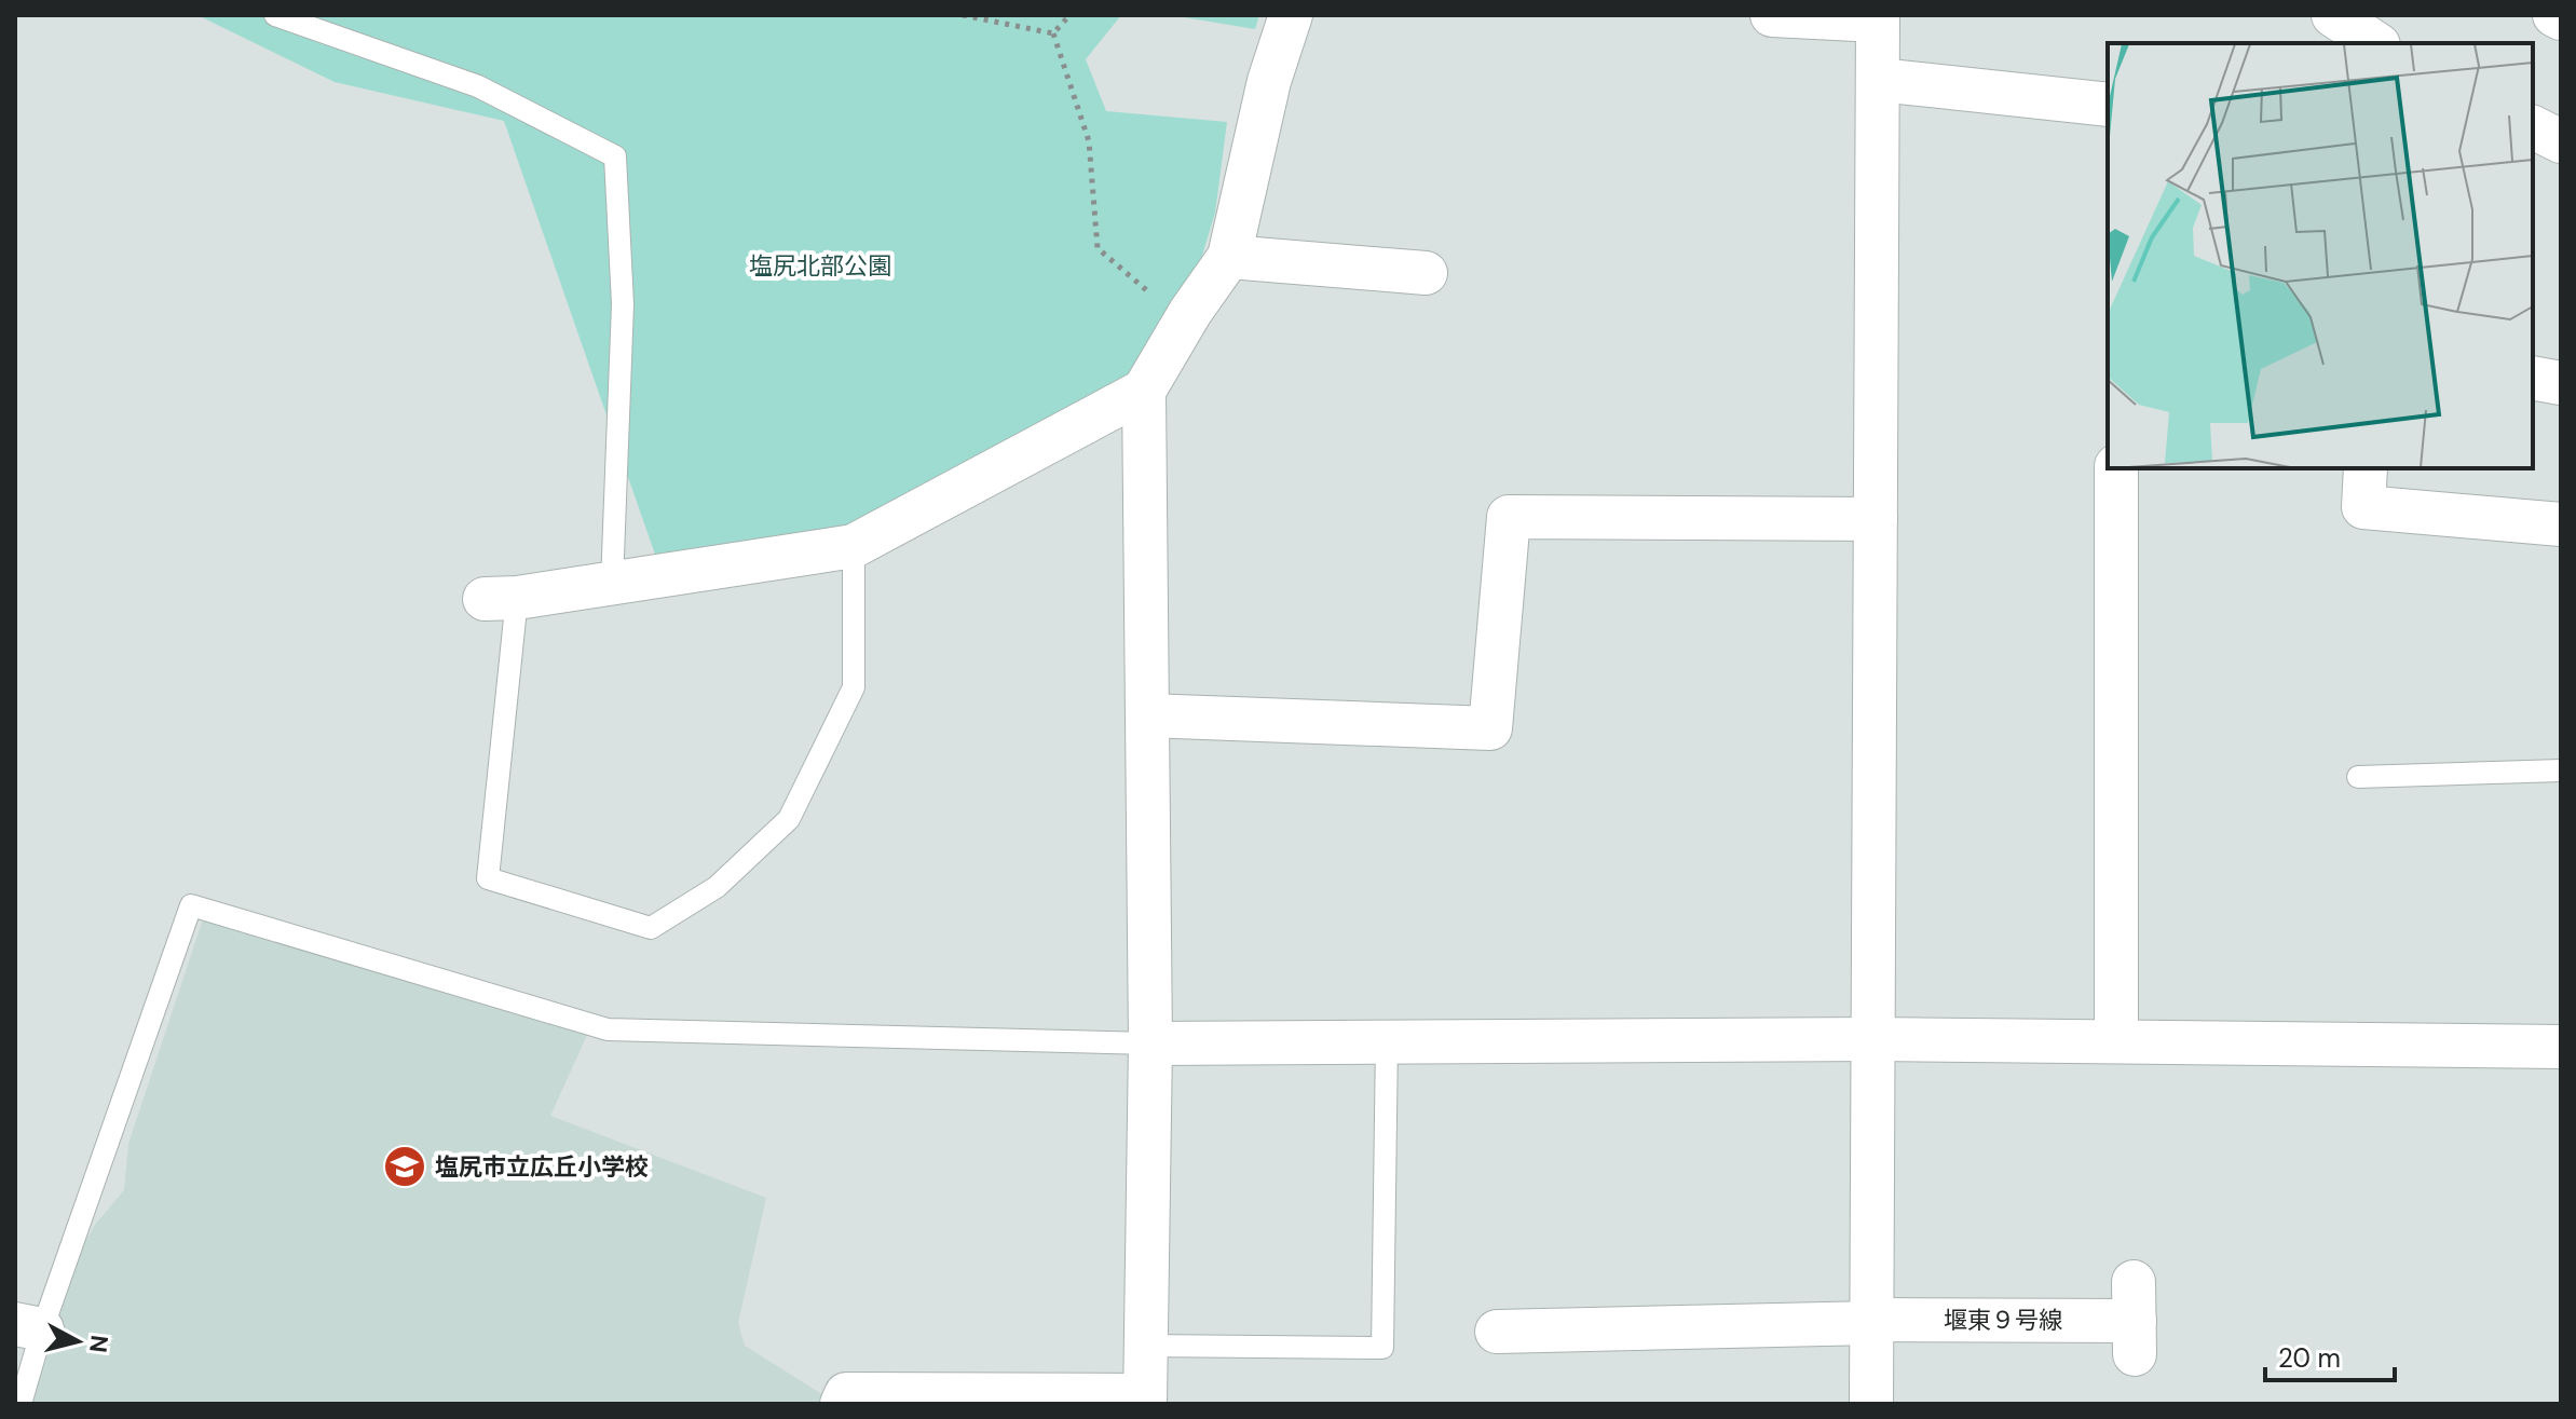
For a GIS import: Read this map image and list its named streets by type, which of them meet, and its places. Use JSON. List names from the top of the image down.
{
  "streets": {
    "street": ["堰東９号線"]
  },
  "parks": ["塩尻北部公園"],
  "places": {
    "school or university": ["塩尻市立広丘小学校"]
  },
  "scale_bar": "20 m",
  "north": "right"
}
